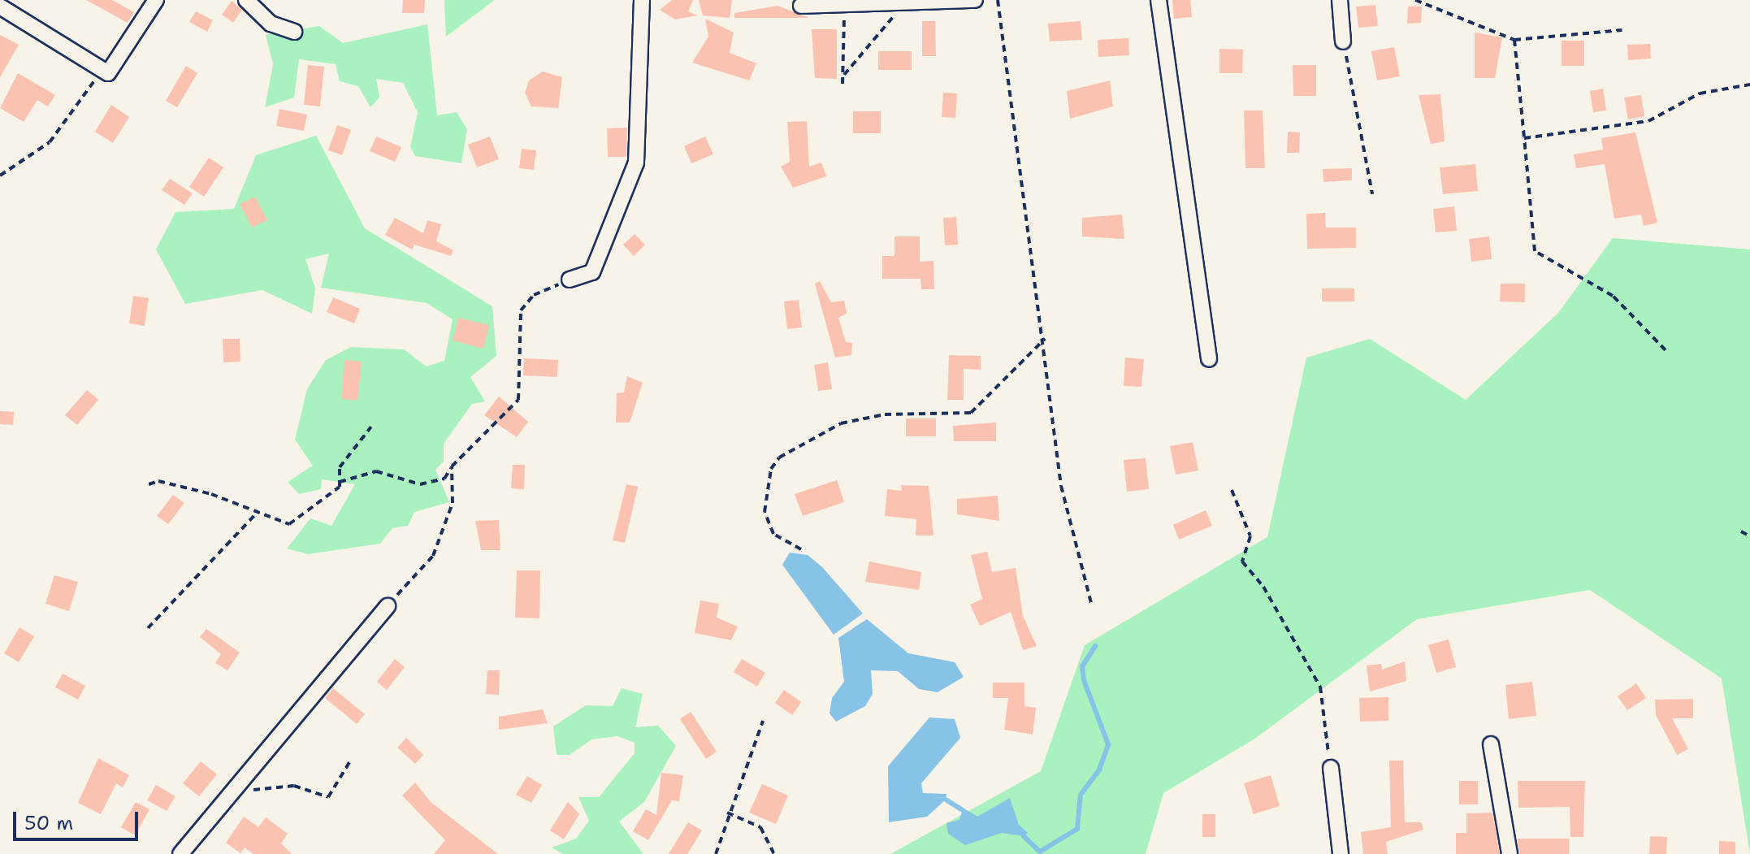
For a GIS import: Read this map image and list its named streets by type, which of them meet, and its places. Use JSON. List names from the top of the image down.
{
  "scale_bar": "50 m"
}
